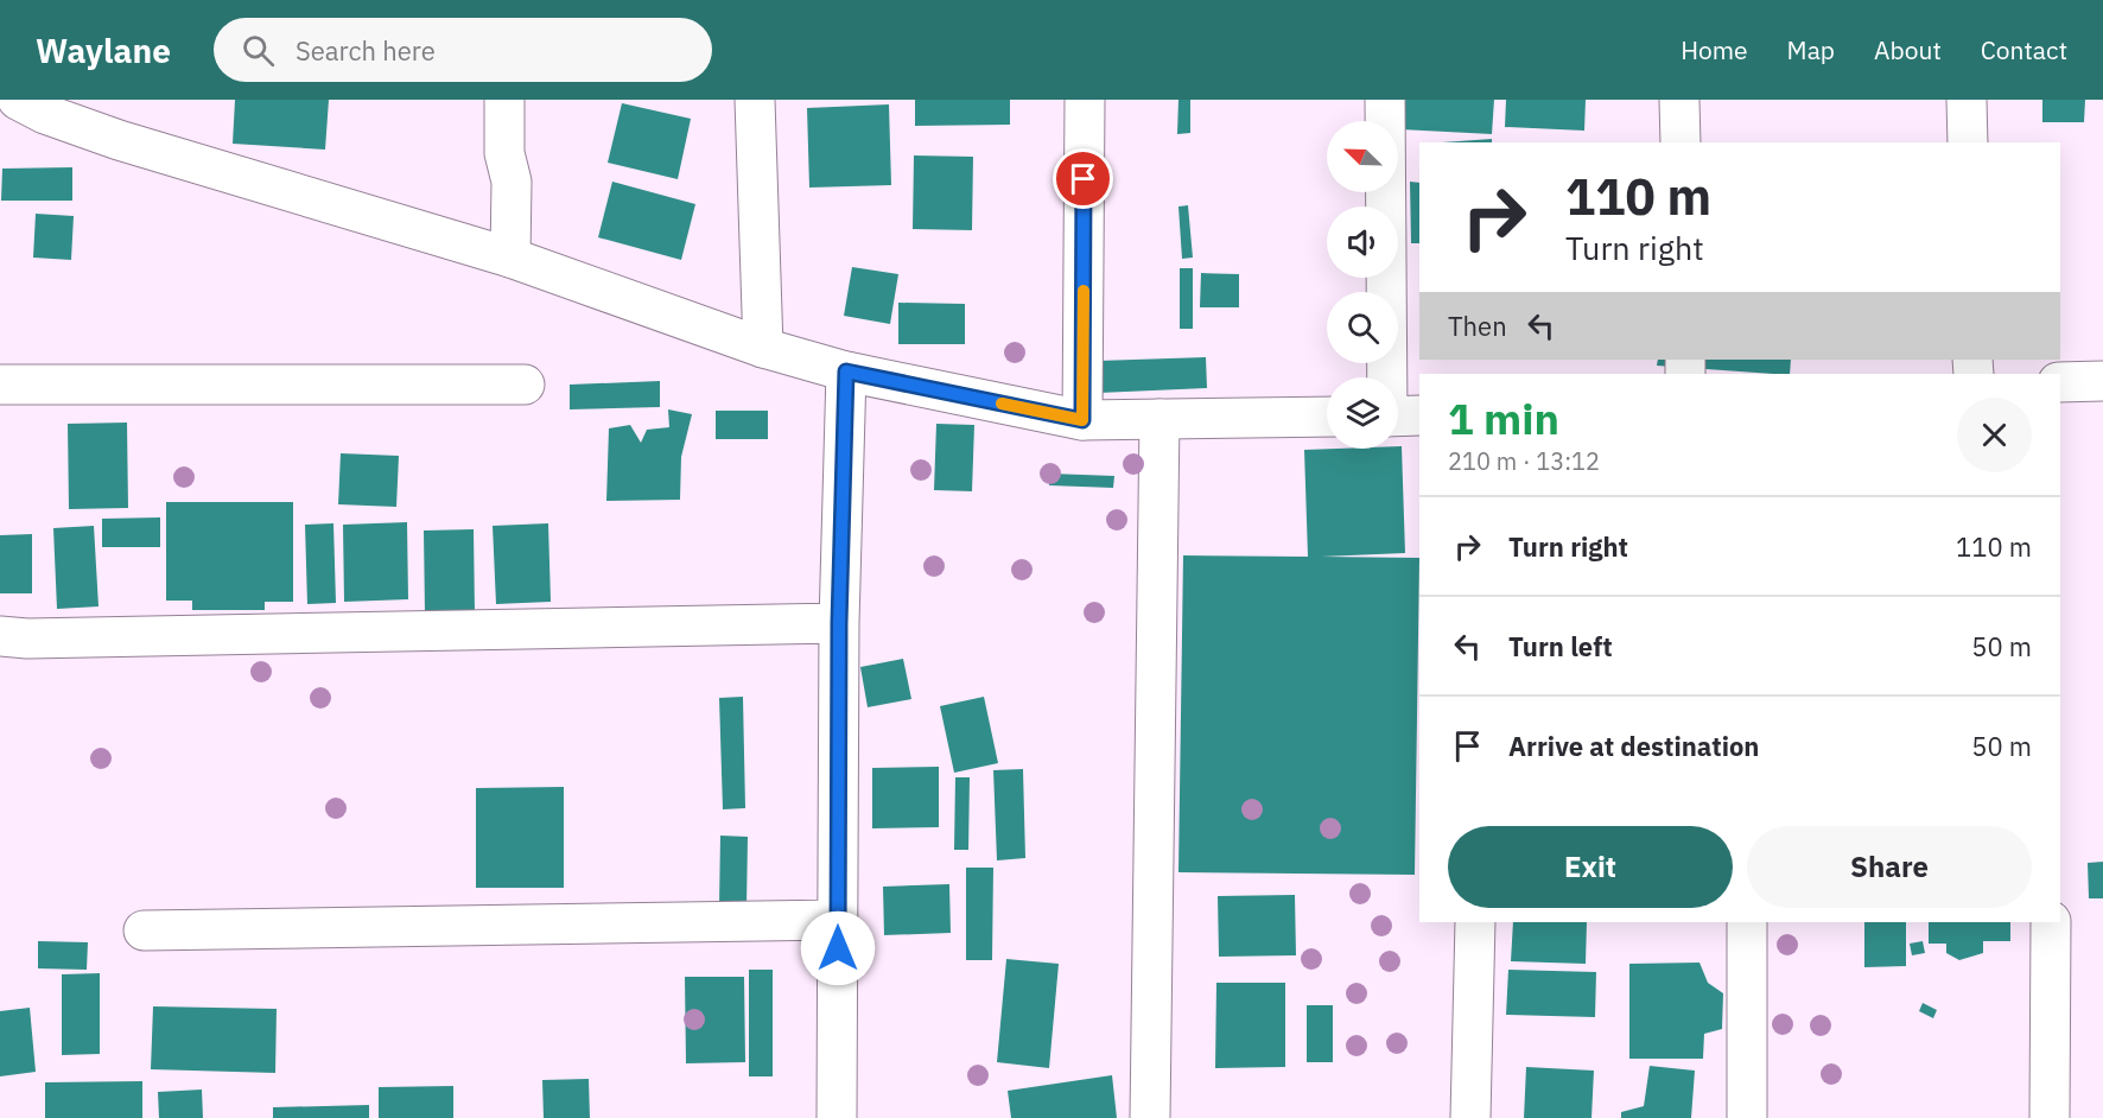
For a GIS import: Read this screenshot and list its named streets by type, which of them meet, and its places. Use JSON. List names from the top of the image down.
{
  "north": "top left",
  "page": {
    "header": "Waylane",
    "search": "Search here",
    "nav": [
      "Home",
      "Map",
      "About",
      "Contact"
    ],
    "turn": ["110 m", "Turn right"],
    "then": "Then",
    "heading": ["1 min", "210 m · 13:12"],
    "list": [
      {
        "name": "Turn right",
        "value": "110 m"
      },
      {
        "name": "Turn left",
        "value": "50 m"
      },
      {
        "name": "Arrive at destination",
        "value": "50 m"
      }
    ],
    "buttons": ["Exit", "Share"]
  }
}
